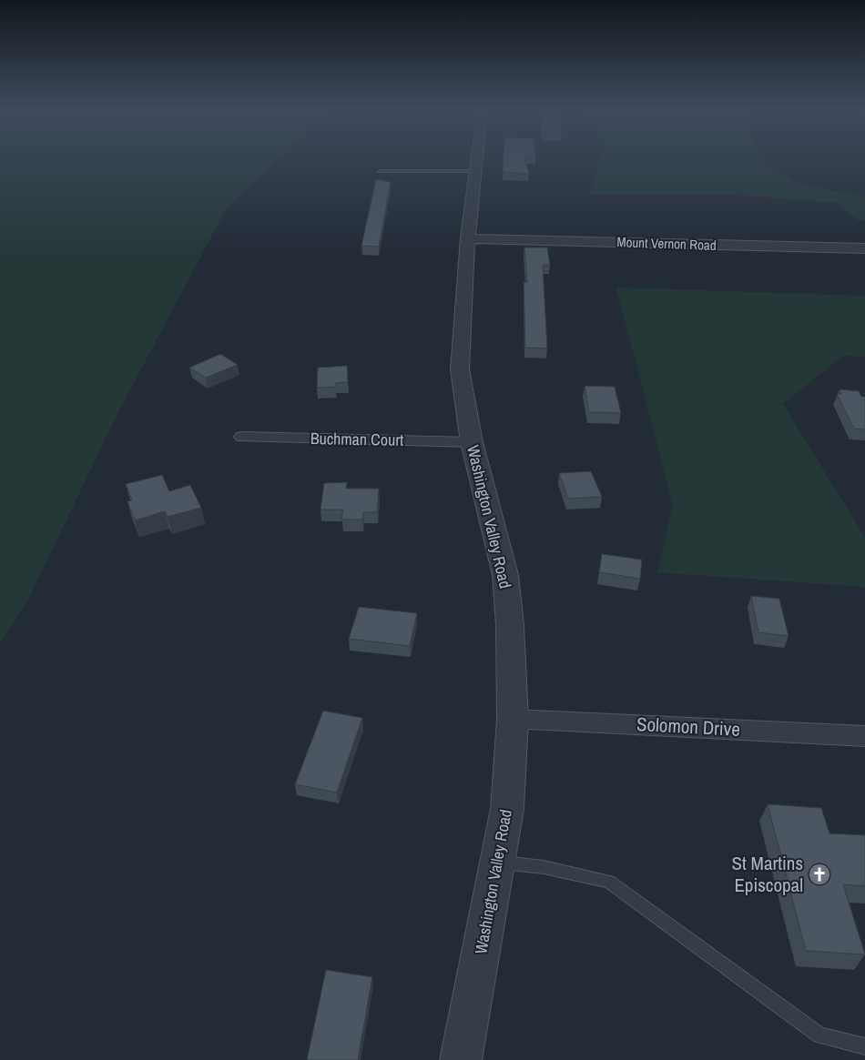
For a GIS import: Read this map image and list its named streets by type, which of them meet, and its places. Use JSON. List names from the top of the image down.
{
  "streets": {
    "street": [
      "Mount Vernon Road",
      "Buchman Court",
      "Washington Valley Road",
      "Solomon Drive"
    ]
  },
  "crossings": [
    ["Mount Vernon Road", "Washington Valley Road"],
    ["Buchman Court", "Washington Valley Road"],
    ["Washington Valley Road", "Solomon Drive"]
  ],
  "places": {
    "church": ["St Martins Episcopal"]
  }
}
